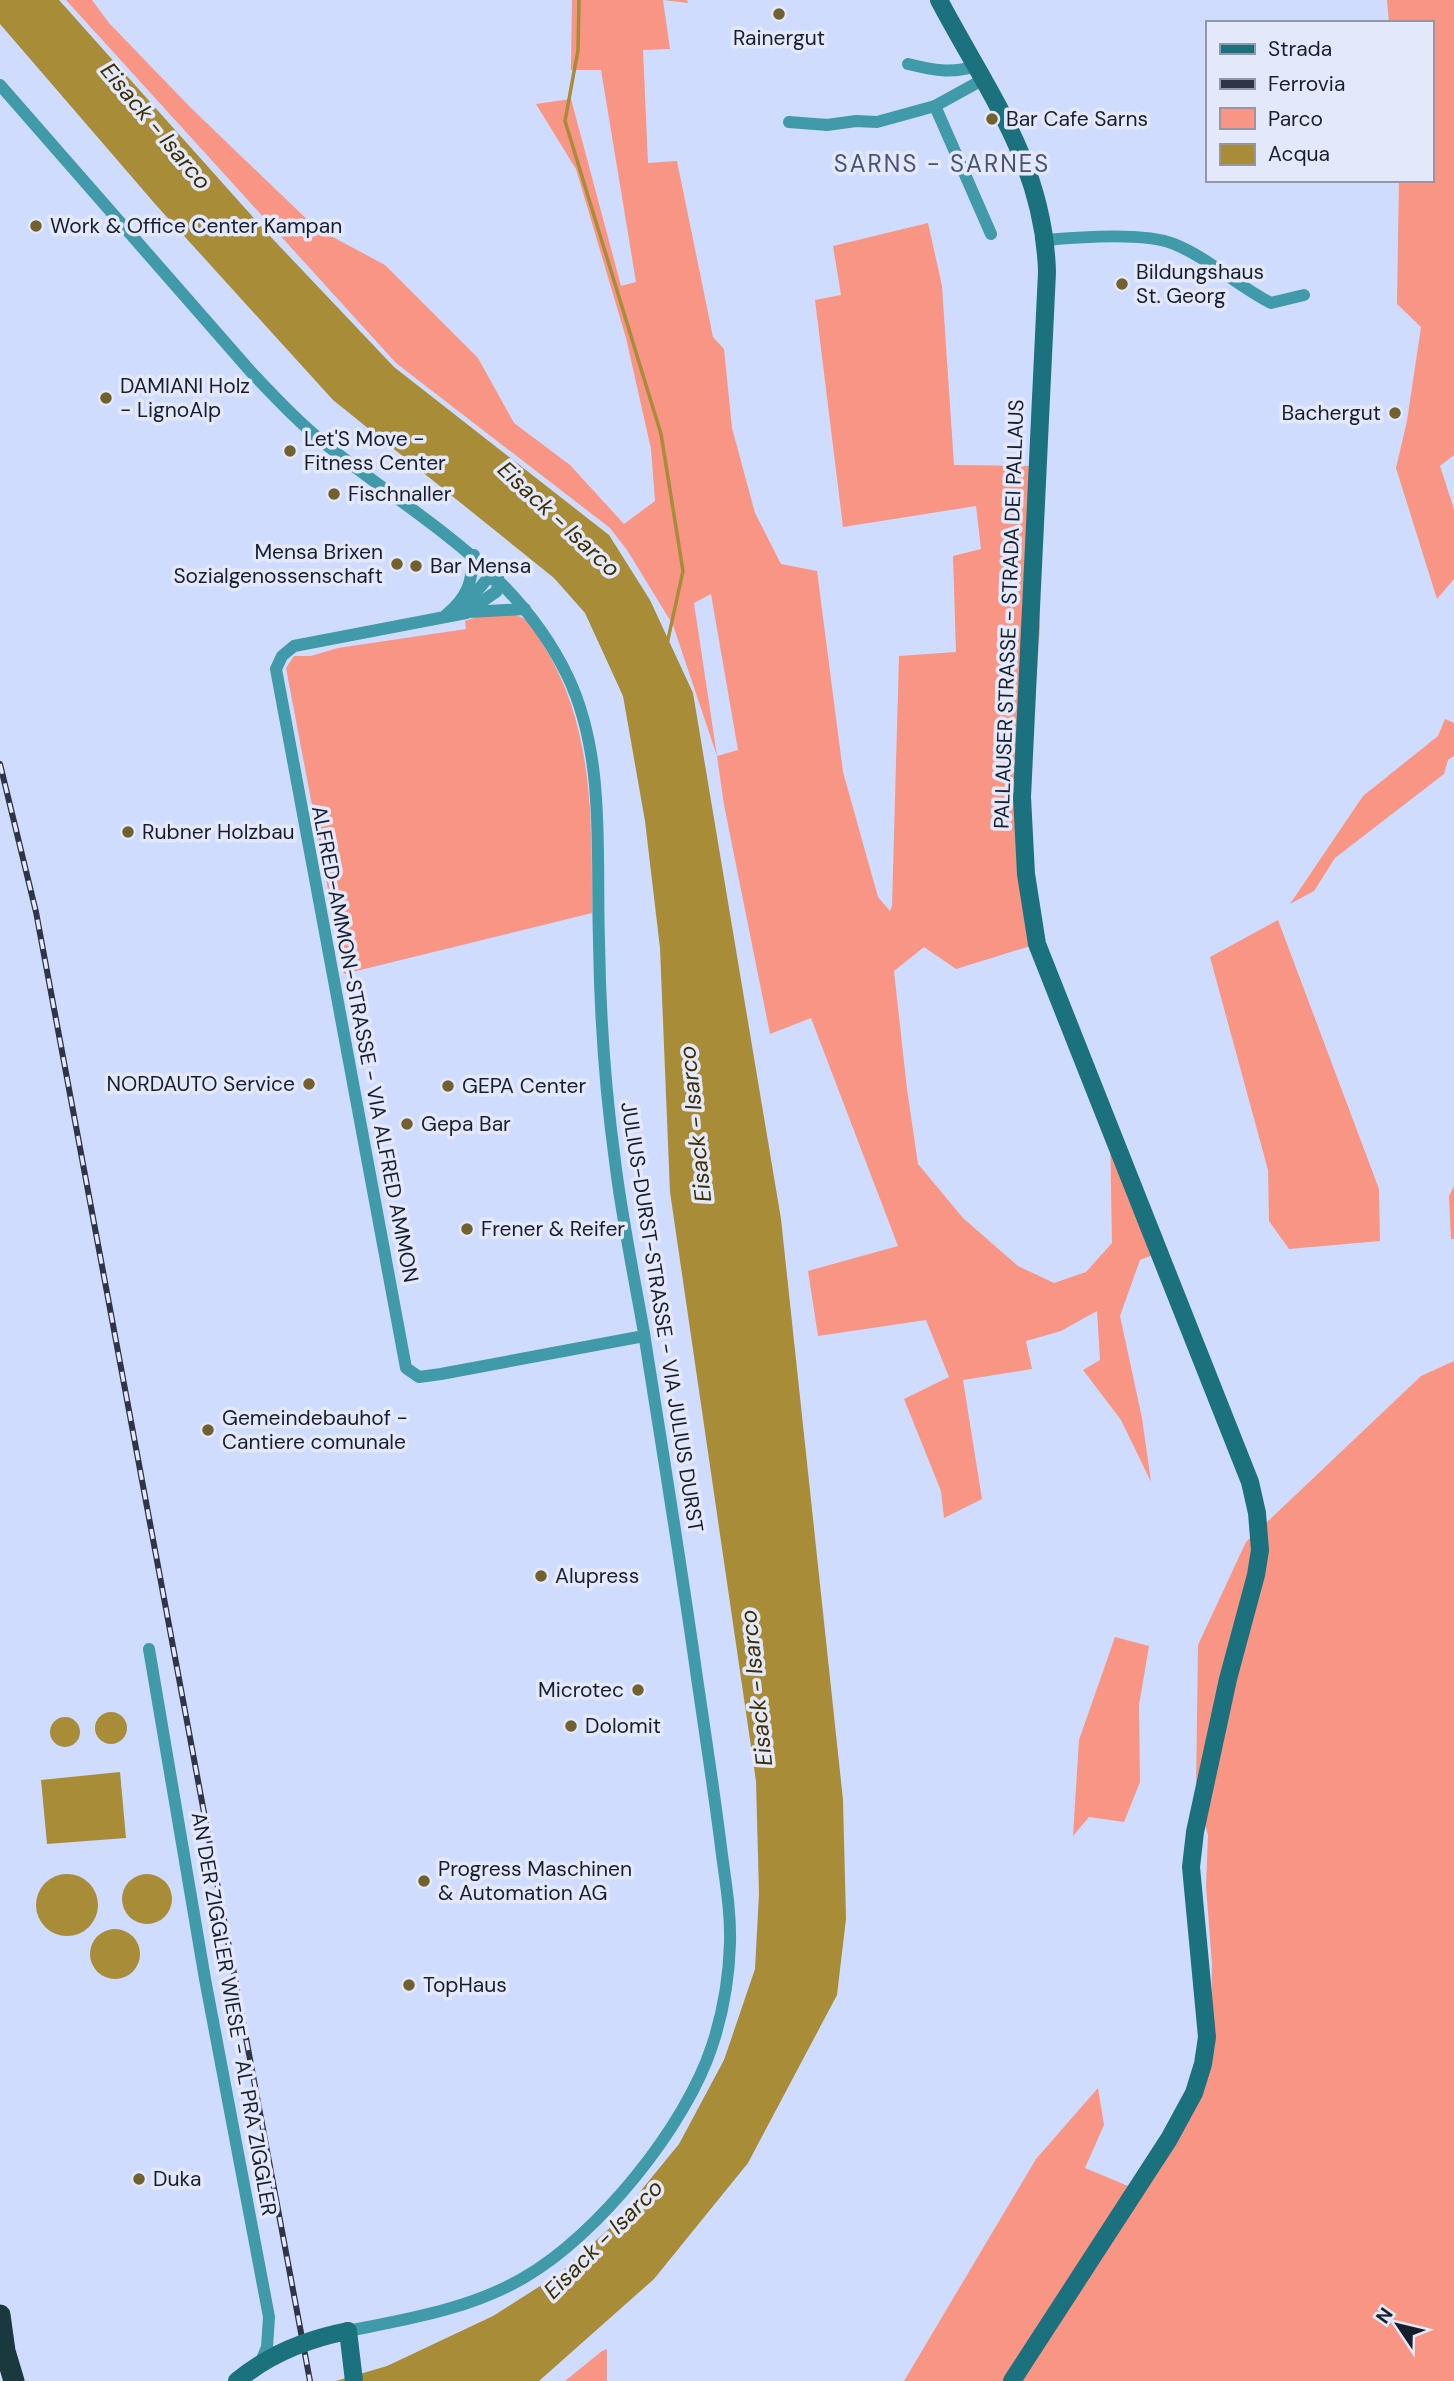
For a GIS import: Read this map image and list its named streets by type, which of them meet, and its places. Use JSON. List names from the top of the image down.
{
  "streets": {
    "street": [
      "PALLAUSER STRASSE - STRADA DEI PALLAUS",
      "ALFRED-AMMON-STRASSE - VIA ALFRED AMMON",
      "JULIUS-DURST-STRASSE - VIA JULIUS DURST",
      "AN DER ZIGGLER WIESE - AL PRA ZIGGLER"
    ]
  },
  "crossings": [
    ["ALFRED-AMMON-STRASSE - VIA ALFRED AMMON", "JULIUS-DURST-STRASSE - VIA JULIUS DURST"]
  ],
  "districts": ["SARNS - SARNES"],
  "water": ["Eisack - Isarco"],
  "places": [
    "Rainergut",
    "Bar Cafe Sarns",
    "Work & Office Center Kampan",
    "Bildungshaus St. Georg",
    "DAMIANI Holz - LignoAlp",
    "Bachergut",
    "Let'S Move - Fitness Center",
    "Fischnaller",
    "Mensa Brixen Sozialgenossenschaft",
    "Bar Mensa",
    "Rubner Holzbau",
    "NORDAUTO Service",
    "GEPA Center",
    "Gepa Bar",
    "Frener & Reifer",
    "Gemeindebauhof - Cantiere comunale",
    "Alupress",
    "Microtec",
    "Dolomit",
    "Progress Maschinen & Automation AG",
    "TopHaus",
    "Duka"
  ],
  "legend": [
    "Strada",
    "Ferrovia",
    "Parco",
    "Acqua"
  ],
  "north": "top left"
}
